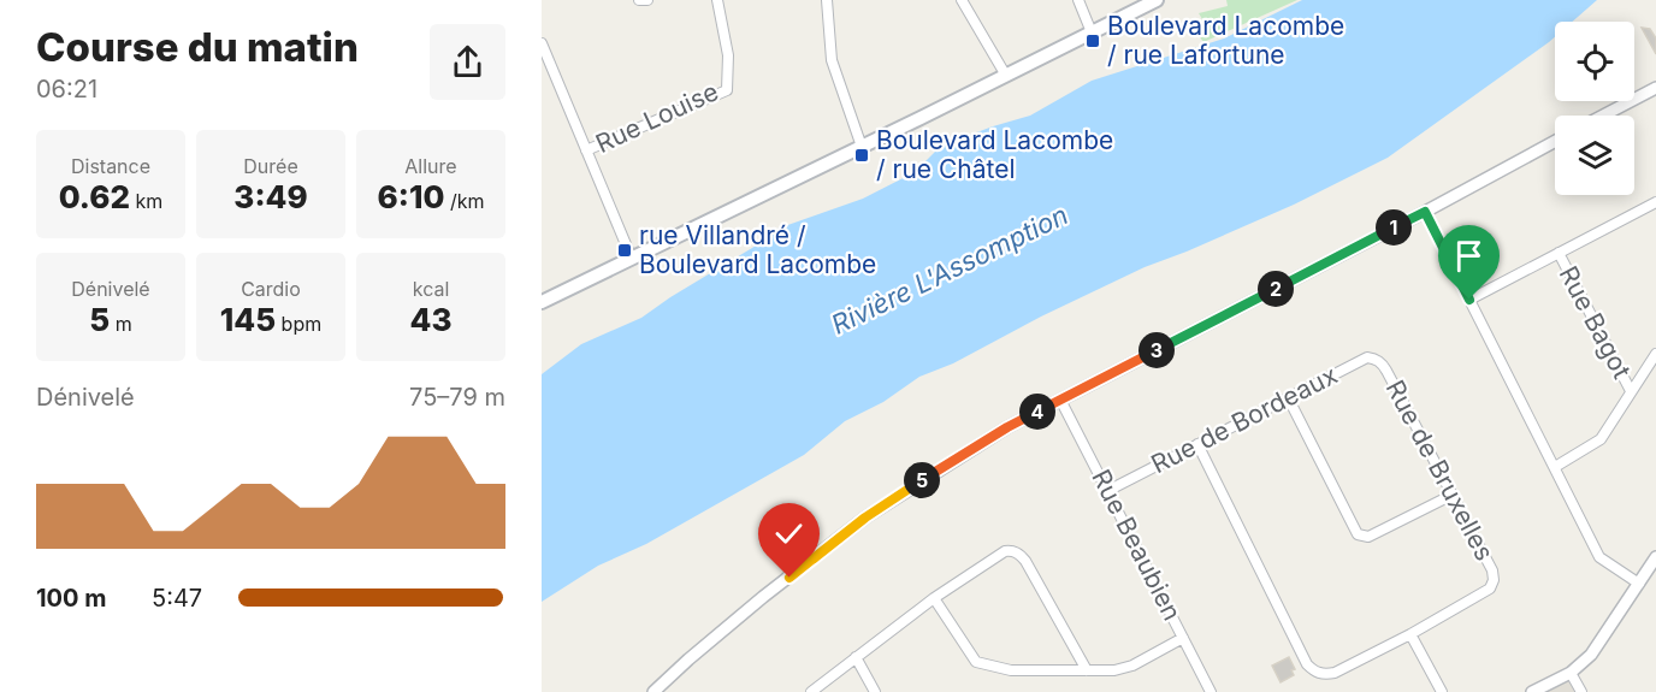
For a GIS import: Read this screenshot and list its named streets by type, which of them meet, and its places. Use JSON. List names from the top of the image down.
{
  "streets": {
    "street": [
      "Rue Louise",
      "Rue Bagot",
      "Rue de Bordeaux",
      "Rue de Bruxelles",
      "Rue Beaubien"
    ]
  },
  "crossings": [
    ["Rue de Bordeaux", "Rue de Bruxelles"],
    ["Rue de Bordeaux", "Rue Beaubien"]
  ],
  "water": ["Rivière L'Assomption"],
  "places": {
    "transit": ["Boulevard Lacombe / rue Lafortune", "Boulevard Lacombe / rue Châtel", "rue Villandré / Boulevard Lacombe"]
  },
  "page": {
    "heading": ["Course du matin", "06:21"],
    "stats": [
      ["Distance", "0.62 km"],
      ["Durée", "3:49"],
      ["Allure", "6:10 /km"],
      ["Dénivelé", "5 m"],
      ["Cardio", "145 bpm"],
      ["kcal", "43"]
    ],
    "pins": [
      "1",
      "2",
      "3",
      "4",
      "5"
    ],
    "chart": ["Dénivelé", "75–79 m"],
    "list": [
      {
        "name": "100 m",
        "note": "5:47"
      }
    ]
  }
}
